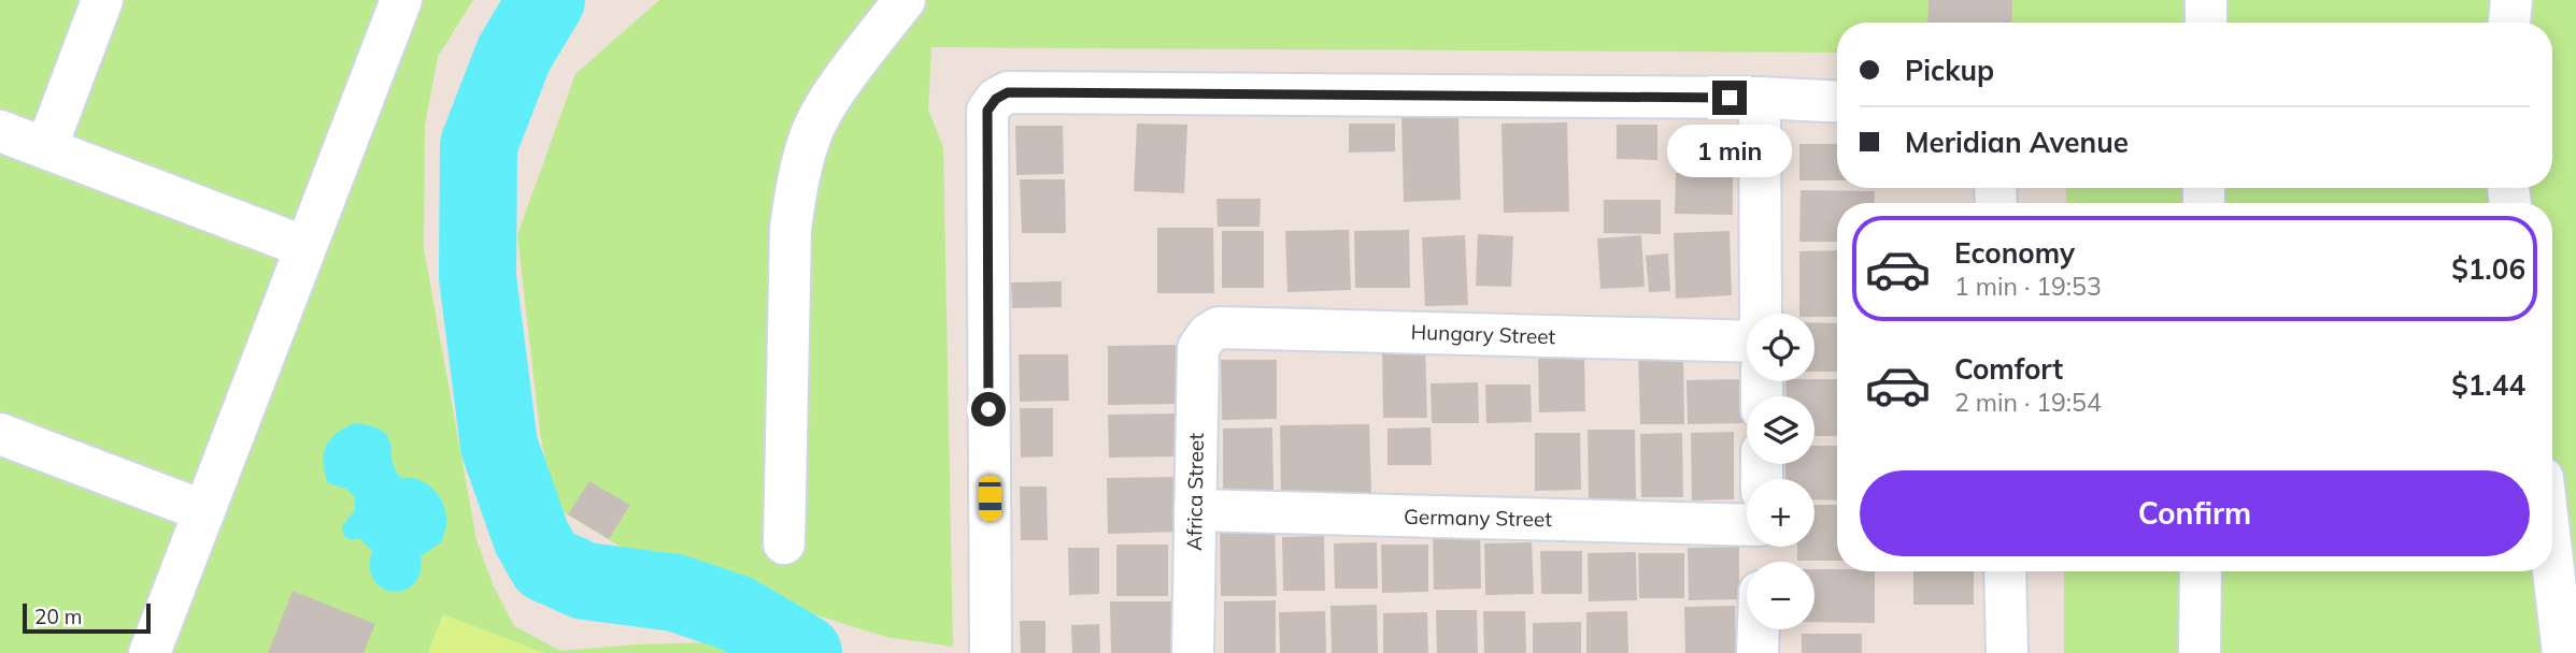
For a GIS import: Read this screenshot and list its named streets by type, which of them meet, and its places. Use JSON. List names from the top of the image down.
{
  "streets": {
    "street": ["Hungary Street", "Africa Street", "Germany Street"]
  },
  "crossings": [
    ["Hungary Street", "Africa Street"],
    ["Africa Street", "Germany Street"]
  ],
  "scale_bar": "20 m",
  "page": {
    "banner": ["Pickup", "Meridian Avenue"],
    "bubble": "1 min",
    "list": [
      {
        "name": "Economy",
        "note": "1 min · 19:53",
        "value": "$1.06"
      },
      {
        "name": "Comfort",
        "note": "2 min · 19:54",
        "value": "$1.44"
      }
    ],
    "map_buttons": ["+", "−"],
    "buttons": "Confirm",
    "scale": "20 m"
  }
}
